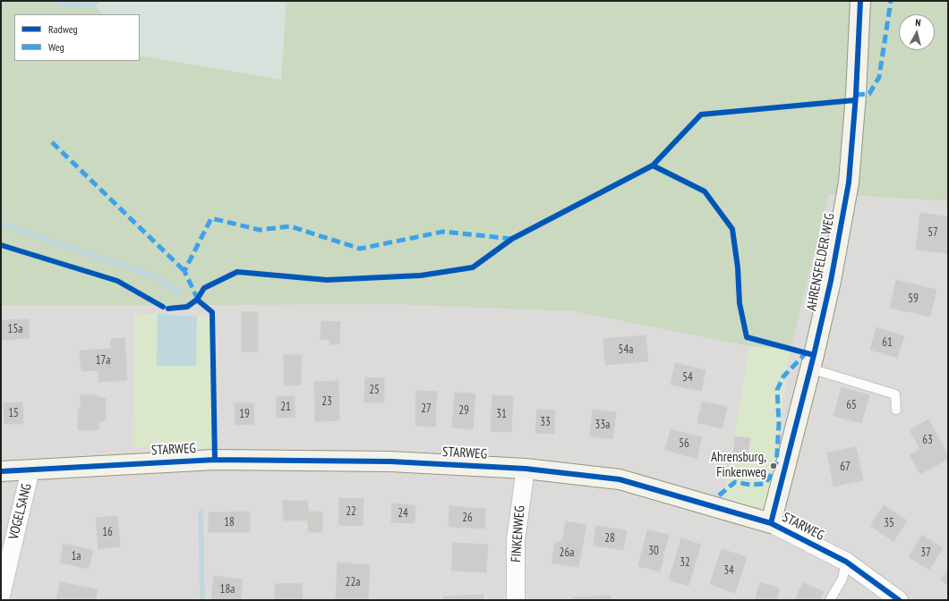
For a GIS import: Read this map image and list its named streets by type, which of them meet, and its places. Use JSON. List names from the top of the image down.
{
  "streets": {
    "street": [
      "AHRENSFELDER WEG",
      "STARWEG",
      "VOGELSANG",
      "FINKENWEG"
    ]
  },
  "crossings": [
    ["AHRENSFELDER WEG", "STARWEG"],
    ["STARWEG", "VOGELSANG"],
    ["STARWEG", "FINKENWEG"]
  ],
  "places": ["Ahrensburg, Finkenweg"],
  "house_numbers": [
    "57",
    "59",
    "15a",
    "61",
    "54a",
    "17a",
    "54",
    "25",
    "23",
    "65",
    "21",
    "27",
    "29",
    "15",
    "19",
    "31",
    "33",
    "33a",
    "63",
    "56",
    "67",
    "22",
    "24",
    "26",
    "18",
    "35",
    "16",
    "28",
    "30",
    "26a",
    "37",
    "1a",
    "32",
    "34",
    "22a",
    "18a"
  ],
  "legend": ["Radweg", "Weg"],
  "north": "top"
}
